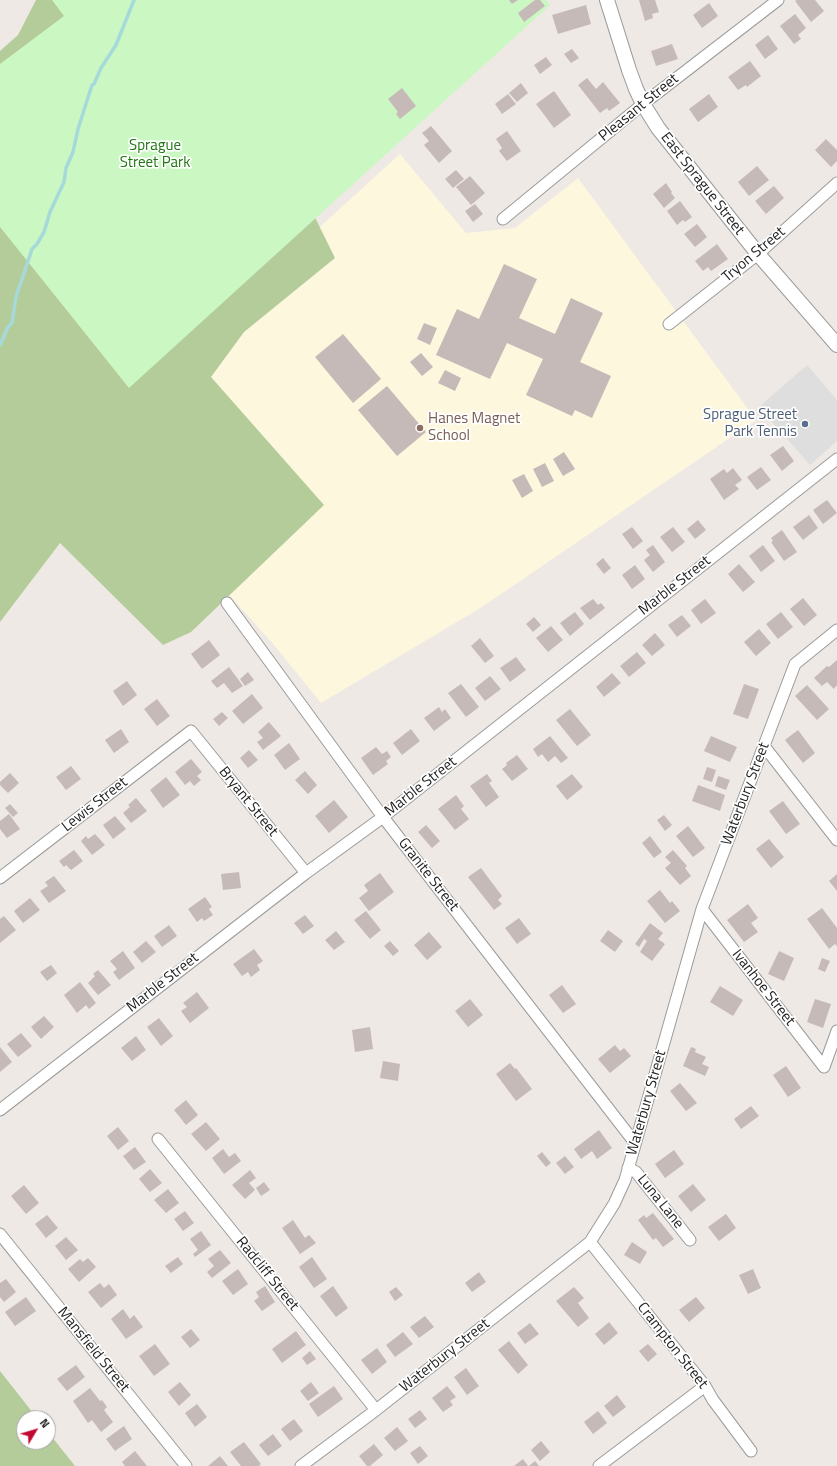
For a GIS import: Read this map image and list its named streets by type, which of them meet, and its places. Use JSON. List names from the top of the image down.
{
  "streets": {
    "street": [
      "Pleasant Street",
      "East Sprague Street",
      "Tryon Street",
      "Marble Street",
      "Waterbury Street",
      "Bryant Street",
      "Lewis Street",
      "Granite Street",
      "Ivanhoe Street",
      "Luna Lane",
      "Radcliff Street",
      "Crampton Street",
      "Mansfield Street"
    ]
  },
  "crossings": [
    ["Pleasant Street", "East Sprague Street"],
    ["East Sprague Street", "Tryon Street"],
    ["Marble Street", "Bryant Street"],
    ["Marble Street", "Granite Street"],
    ["Waterbury Street", "Granite Street"],
    ["Waterbury Street", "Ivanhoe Street"],
    ["Waterbury Street", "Luna Lane"],
    ["Waterbury Street", "Radcliff Street"],
    ["Waterbury Street", "Crampton Street"],
    ["Bryant Street", "Lewis Street"]
  ],
  "parks": ["Sprague Street Park"],
  "places": ["Sprague Street Park Tennis", "Hanes Magnet School"],
  "north": "top right"
}
